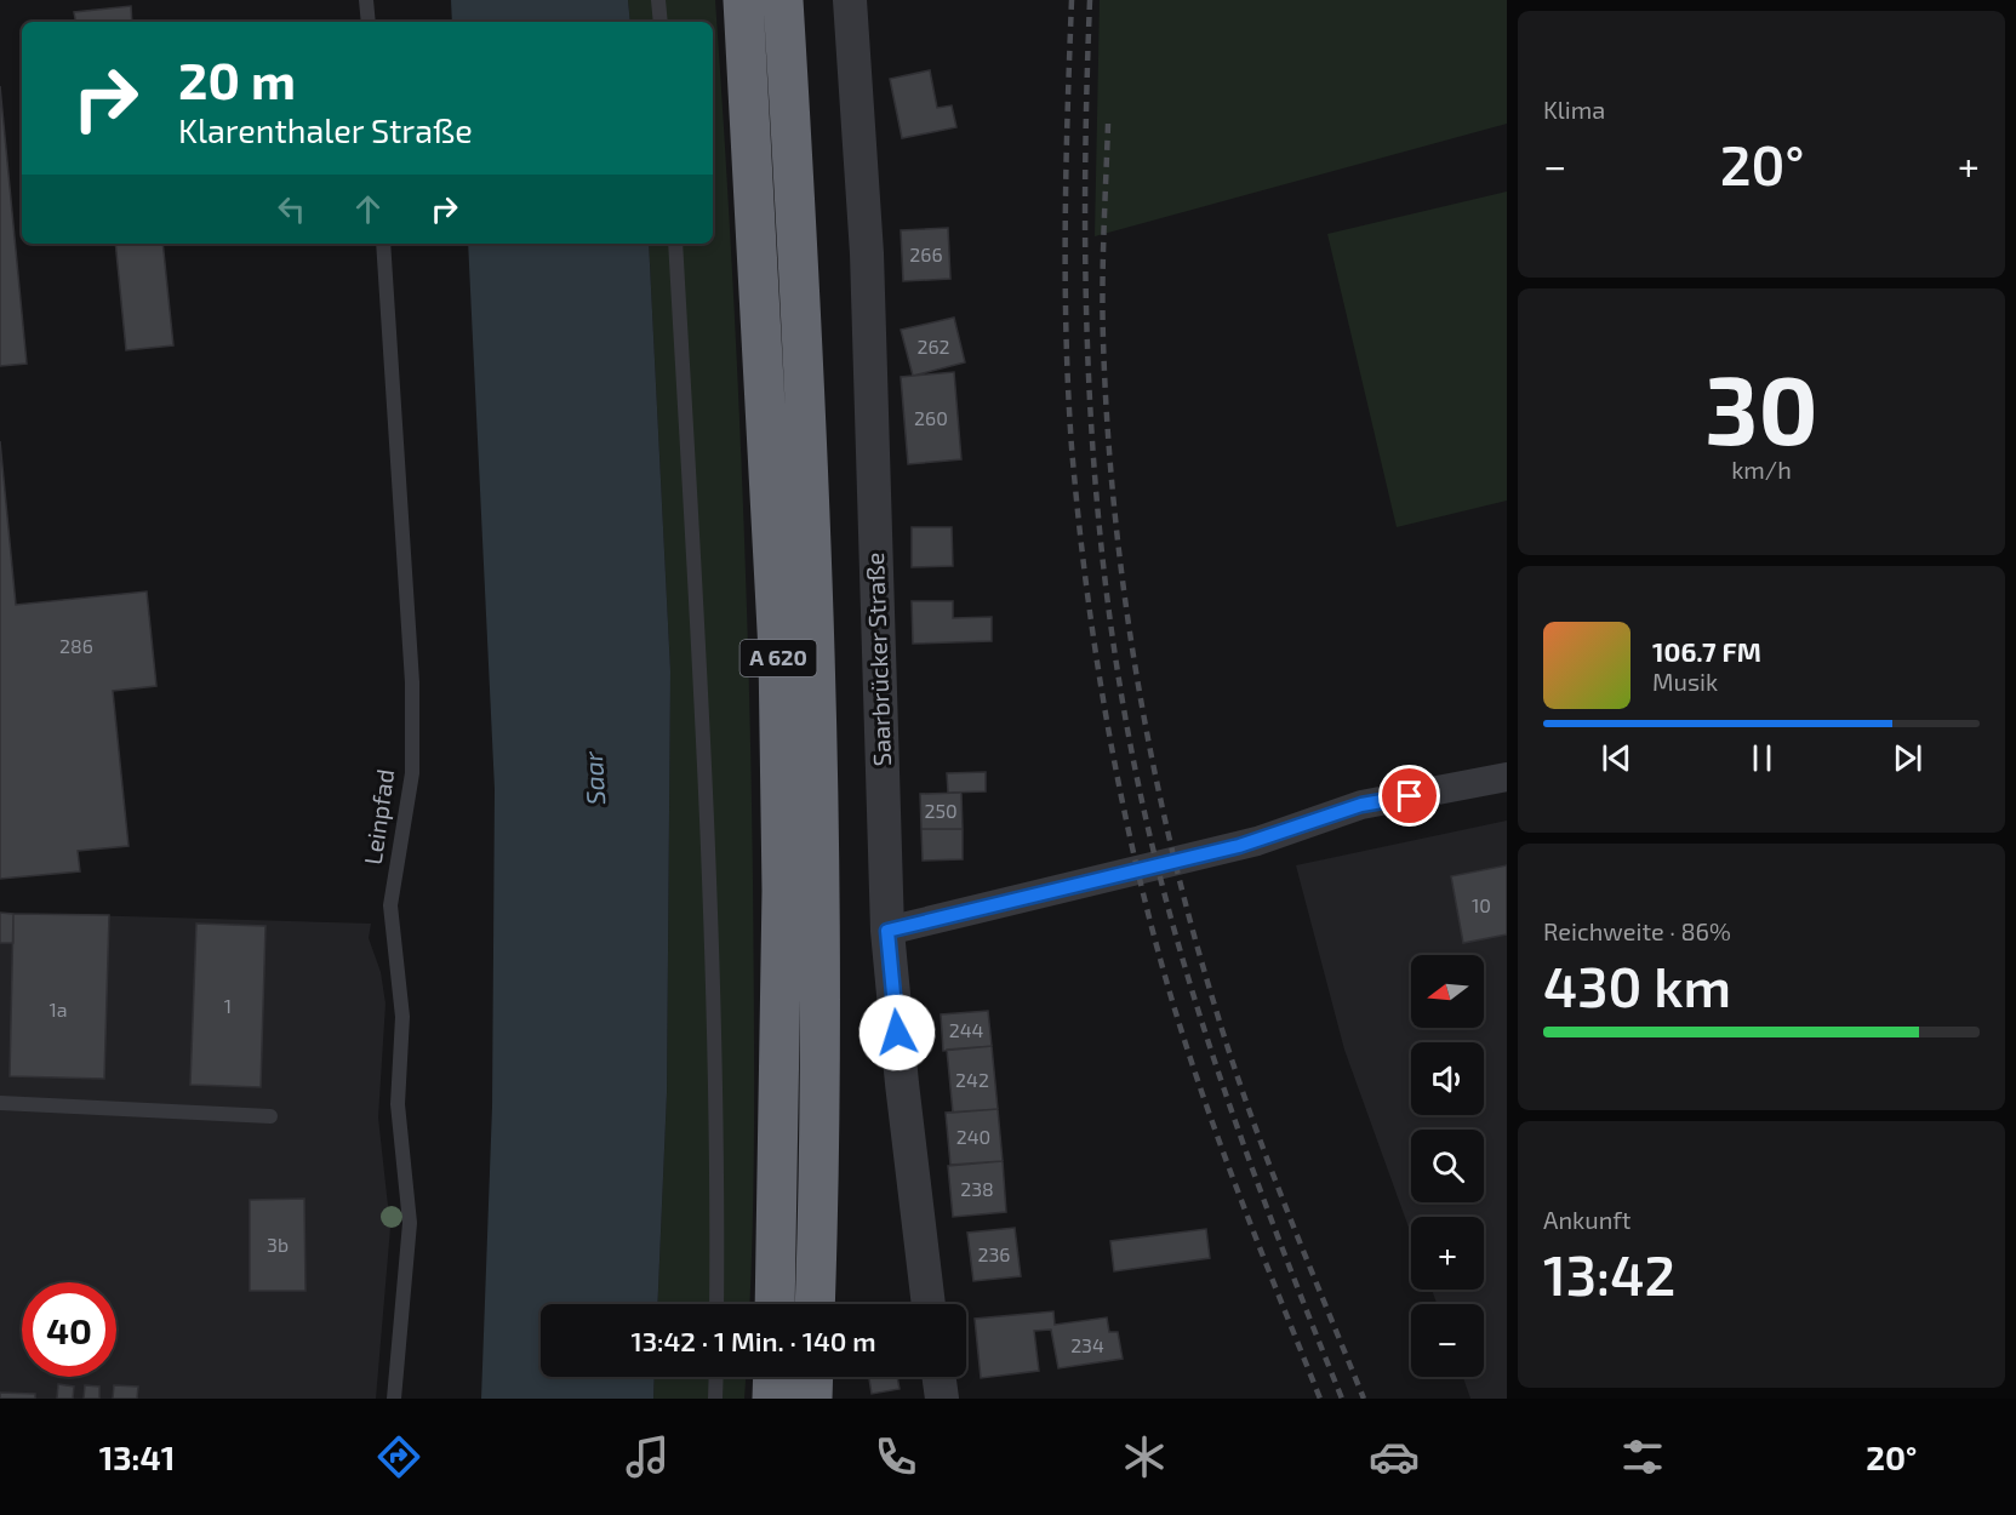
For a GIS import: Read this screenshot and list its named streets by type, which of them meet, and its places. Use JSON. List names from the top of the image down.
{
  "streets": {
    "highway": ["A 620"],
    "street": ["Saarbrücker Straße"],
    "lane": ["Leinpfad"]
  },
  "water": ["Saar"],
  "house_numbers": [
    "266",
    "262",
    "260",
    "286",
    "250",
    "10",
    "1",
    "1a",
    "244",
    "242",
    "240",
    "238",
    "3b",
    "236",
    "234"
  ],
  "north": "left",
  "page": {
    "tile": [
      "Klima",
      ["30", "km/h"],
      ["Reichweite · 86%", "430 km"],
      ["Ankunft", "13:42"]
    ],
    "turn": ["20 m", "Klarenthaler Straße"],
    "heat": ["−", "20°", "+"],
    "song": ["106.7 FM", "Musik"],
    "map_buttons": ["+", "−"],
    "limit": "40",
    "trip": "13:42 · 1 Min. · 140 m",
    "tabs": ["13:41", "20°"]
  }
}
